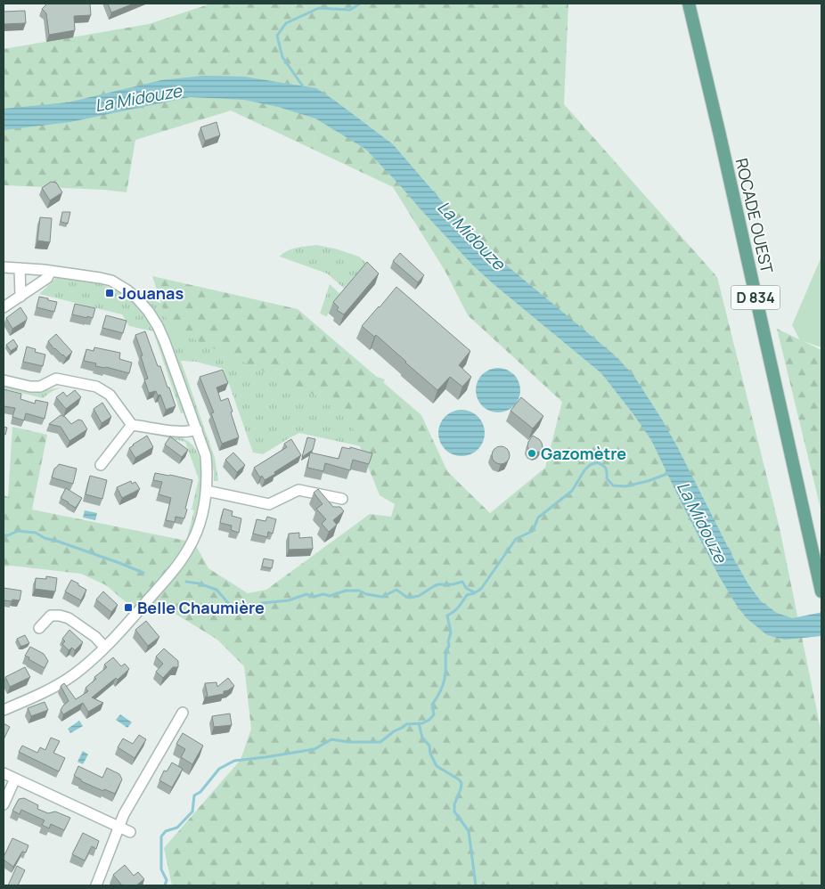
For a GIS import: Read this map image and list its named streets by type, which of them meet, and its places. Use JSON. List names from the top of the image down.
{
  "streets": {
    "main road": ["ROCADE OUEST", "D 834"]
  },
  "water": ["La Midouze"],
  "places": {
    "transit": ["Jouanas", "Belle Chaumière"],
    "other": ["Gazomètre"]
  }
}
